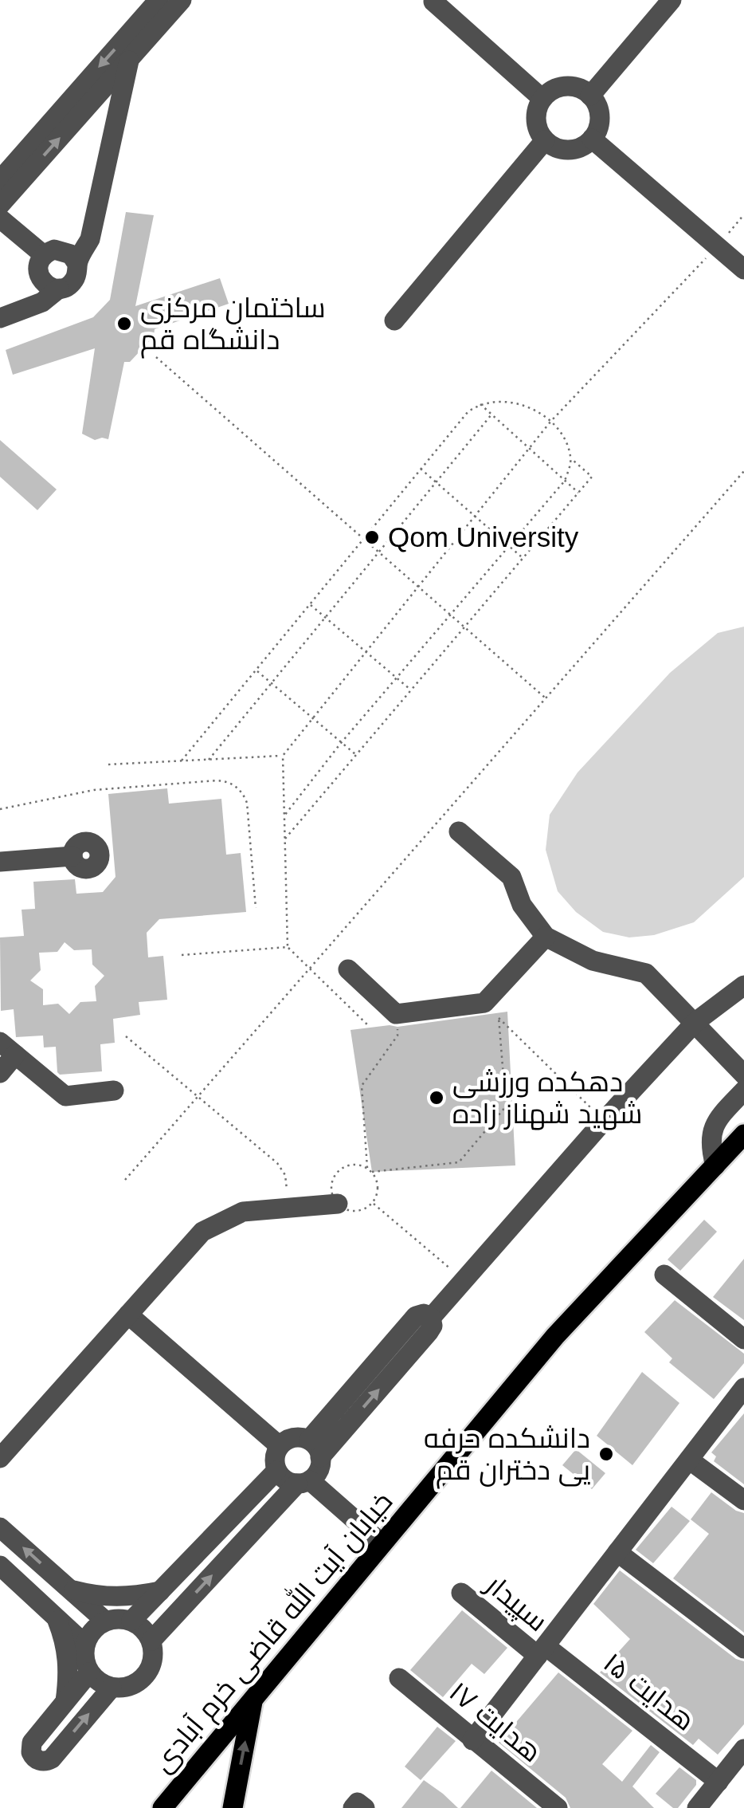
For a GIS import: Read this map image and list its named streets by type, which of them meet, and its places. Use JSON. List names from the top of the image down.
{
  "streets": {
    "main road": ["خیابان آیت الله قاضی خرم آبادی"],
    "street": ["سپیدار", "هدایت ۱۵", "هدایت ۱۷"]
  },
  "crossings": [
    ["سپیدار", "هدایت ۱۵"]
  ],
  "places": [
    "ساختمان مرکزی دانشگاه قم",
    "Qom University",
    "دهکده ورزشی شهید شهناز زاده",
    "دانشکده حرفه یی دختران قم"
  ]
}
